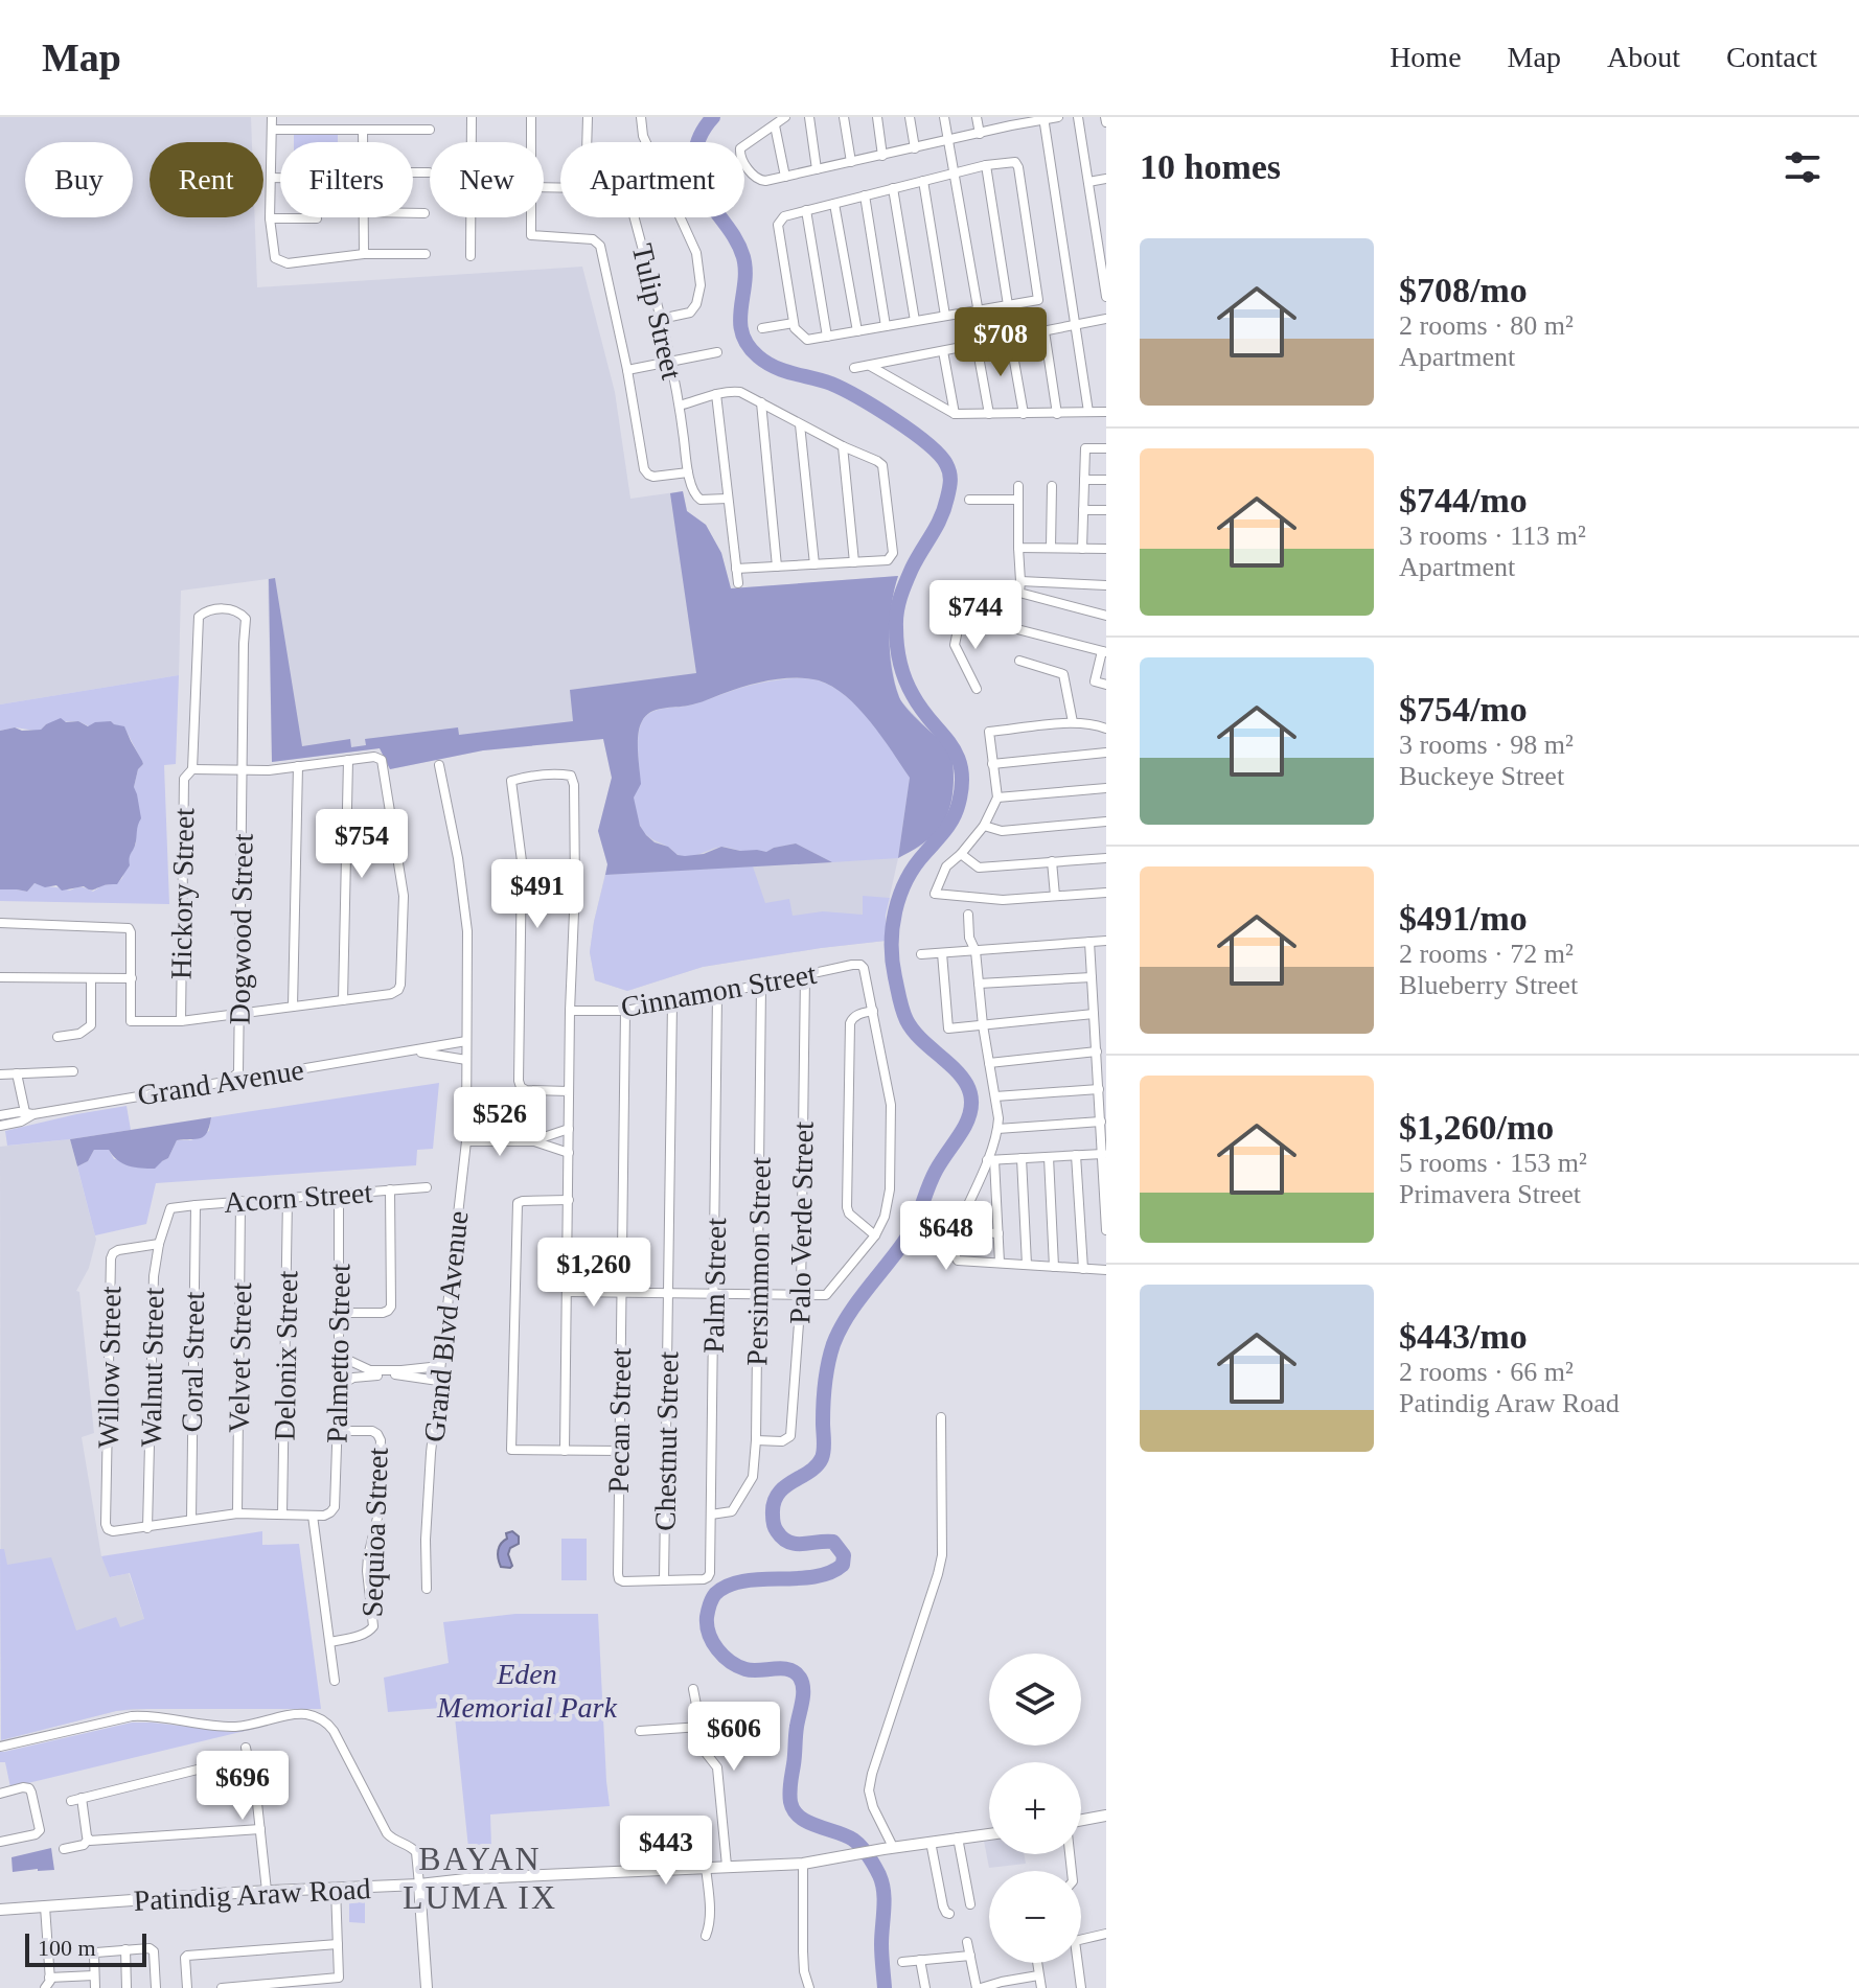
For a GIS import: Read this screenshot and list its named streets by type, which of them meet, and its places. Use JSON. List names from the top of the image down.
{
  "streets": {
    "main road": ["Patindig Araw Road"],
    "street": [
      "Tulip Street",
      "Hickory Street",
      "Dogwood Street",
      "Cinnamon Street",
      "Grand Avenue",
      "Acorn Street",
      "Palo Verde Street",
      "Persimmon Street",
      "Palm Street",
      "Grand Blvd Avenue",
      "Palmetto Street",
      "Delonix Street",
      "Velvet Street",
      "Coral Street",
      "Willow Street",
      "Walnut Street",
      "Pecan Street",
      "Chestnut Street",
      "Sequioa Street"
    ]
  },
  "crossings": [
    ["Hickory Street", "Dogwood Street"],
    ["Dogwood Street", "Grand Avenue"],
    ["Cinnamon Street", "Palo Verde Street"],
    ["Cinnamon Street", "Persimmon Street"],
    ["Cinnamon Street", "Palm Street"],
    ["Cinnamon Street", "Pecan Street"],
    ["Cinnamon Street", "Chestnut Street"],
    ["Grand Avenue", "Grand Blvd Avenue"],
    ["Acorn Street", "Palmetto Street"],
    ["Acorn Street", "Delonix Street"],
    ["Acorn Street", "Velvet Street"],
    ["Acorn Street", "Coral Street"],
    ["Acorn Street", "Walnut Street"],
    ["Palo Verde Street", "Persimmon Street"],
    ["Persimmon Street", "Palm Street"],
    ["Palm Street", "Pecan Street"],
    ["Palm Street", "Chestnut Street"],
    ["Palmetto Street", "Sequioa Street"],
    ["Willow Street", "Walnut Street"],
    ["Pecan Street", "Chestnut Street"]
  ],
  "districts": ["BAYAN LUMA IX"],
  "parks": ["Eden Memorial Park"],
  "scale_bar": "100 m",
  "page": {
    "header": "Map",
    "nav": [
      "Home",
      "Map",
      "About",
      "Contact"
    ],
    "heading": "10 homes",
    "chip": [
      "Buy",
      "Rent",
      "Filters",
      "New",
      "Apartment"
    ],
    "list": [
      {
        "name": "$708/mo",
        "note": "2 rooms · 80 m² · Apartment"
      },
      {
        "name": "$744/mo",
        "note": "3 rooms · 113 m² · Apartment"
      },
      {
        "name": "$754/mo",
        "note": "3 rooms · 98 m² · Buckeye Street"
      },
      {
        "name": "$491/mo",
        "note": "2 rooms · 72 m² · Blueberry Street"
      },
      {
        "name": "$1,260/mo",
        "note": "5 rooms · 153 m² · Primavera Street"
      },
      {
        "name": "$443/mo",
        "note": "2 rooms · 66 m² · Patindig Araw Road"
      }
    ],
    "price": [
      "$708",
      "$744",
      "$754",
      "$491",
      "$526",
      "$648",
      "$1,260",
      "$606",
      "$696",
      "$443"
    ],
    "map_buttons": ["+", "−"],
    "scale": "100 m"
  }
}
